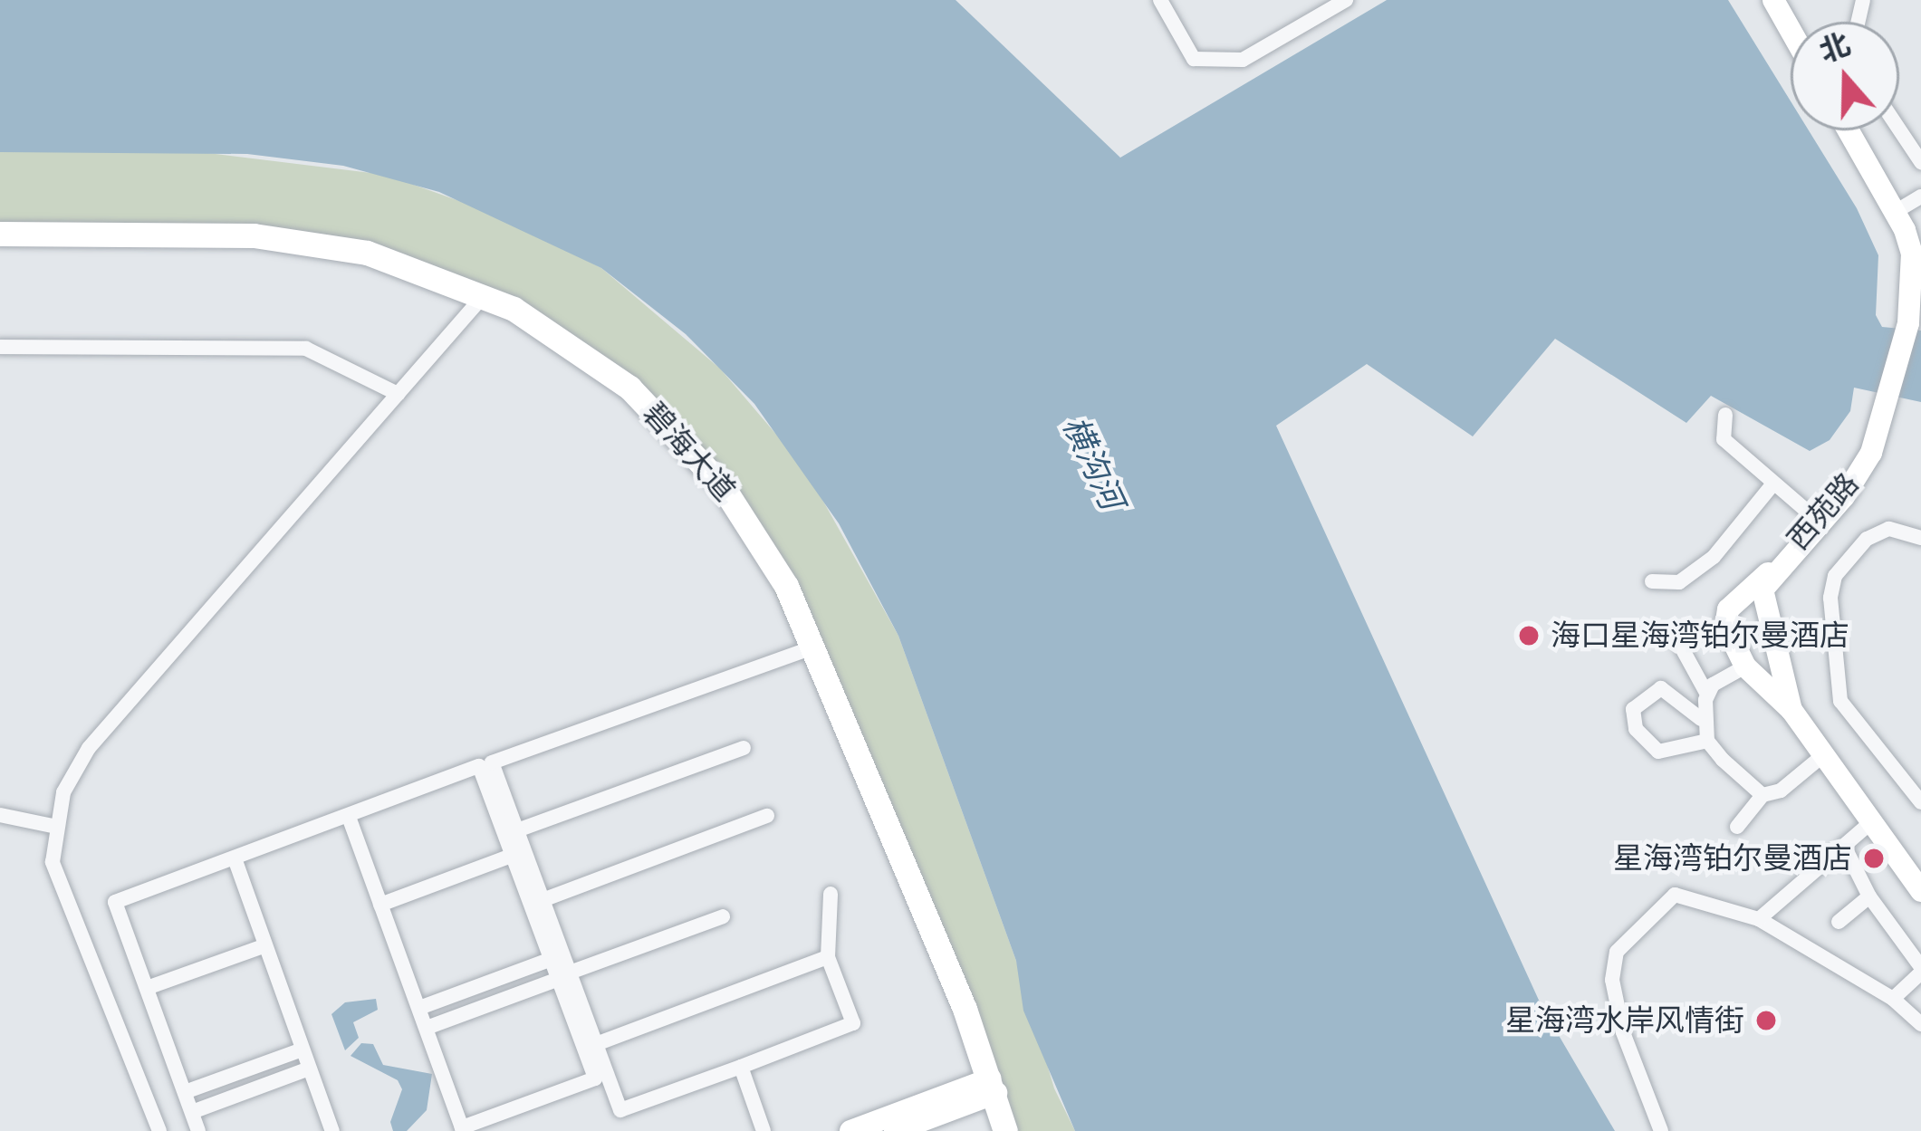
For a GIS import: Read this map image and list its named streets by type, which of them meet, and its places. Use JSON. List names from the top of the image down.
{
  "streets": {
    "main road": ["碧海大道", "西苑路"]
  },
  "water": ["横沟河"],
  "places": ["海口星海湾铂尔曼酒店", "星海湾铂尔曼酒店", "星海湾水岸风情街"],
  "north": "top"
}
